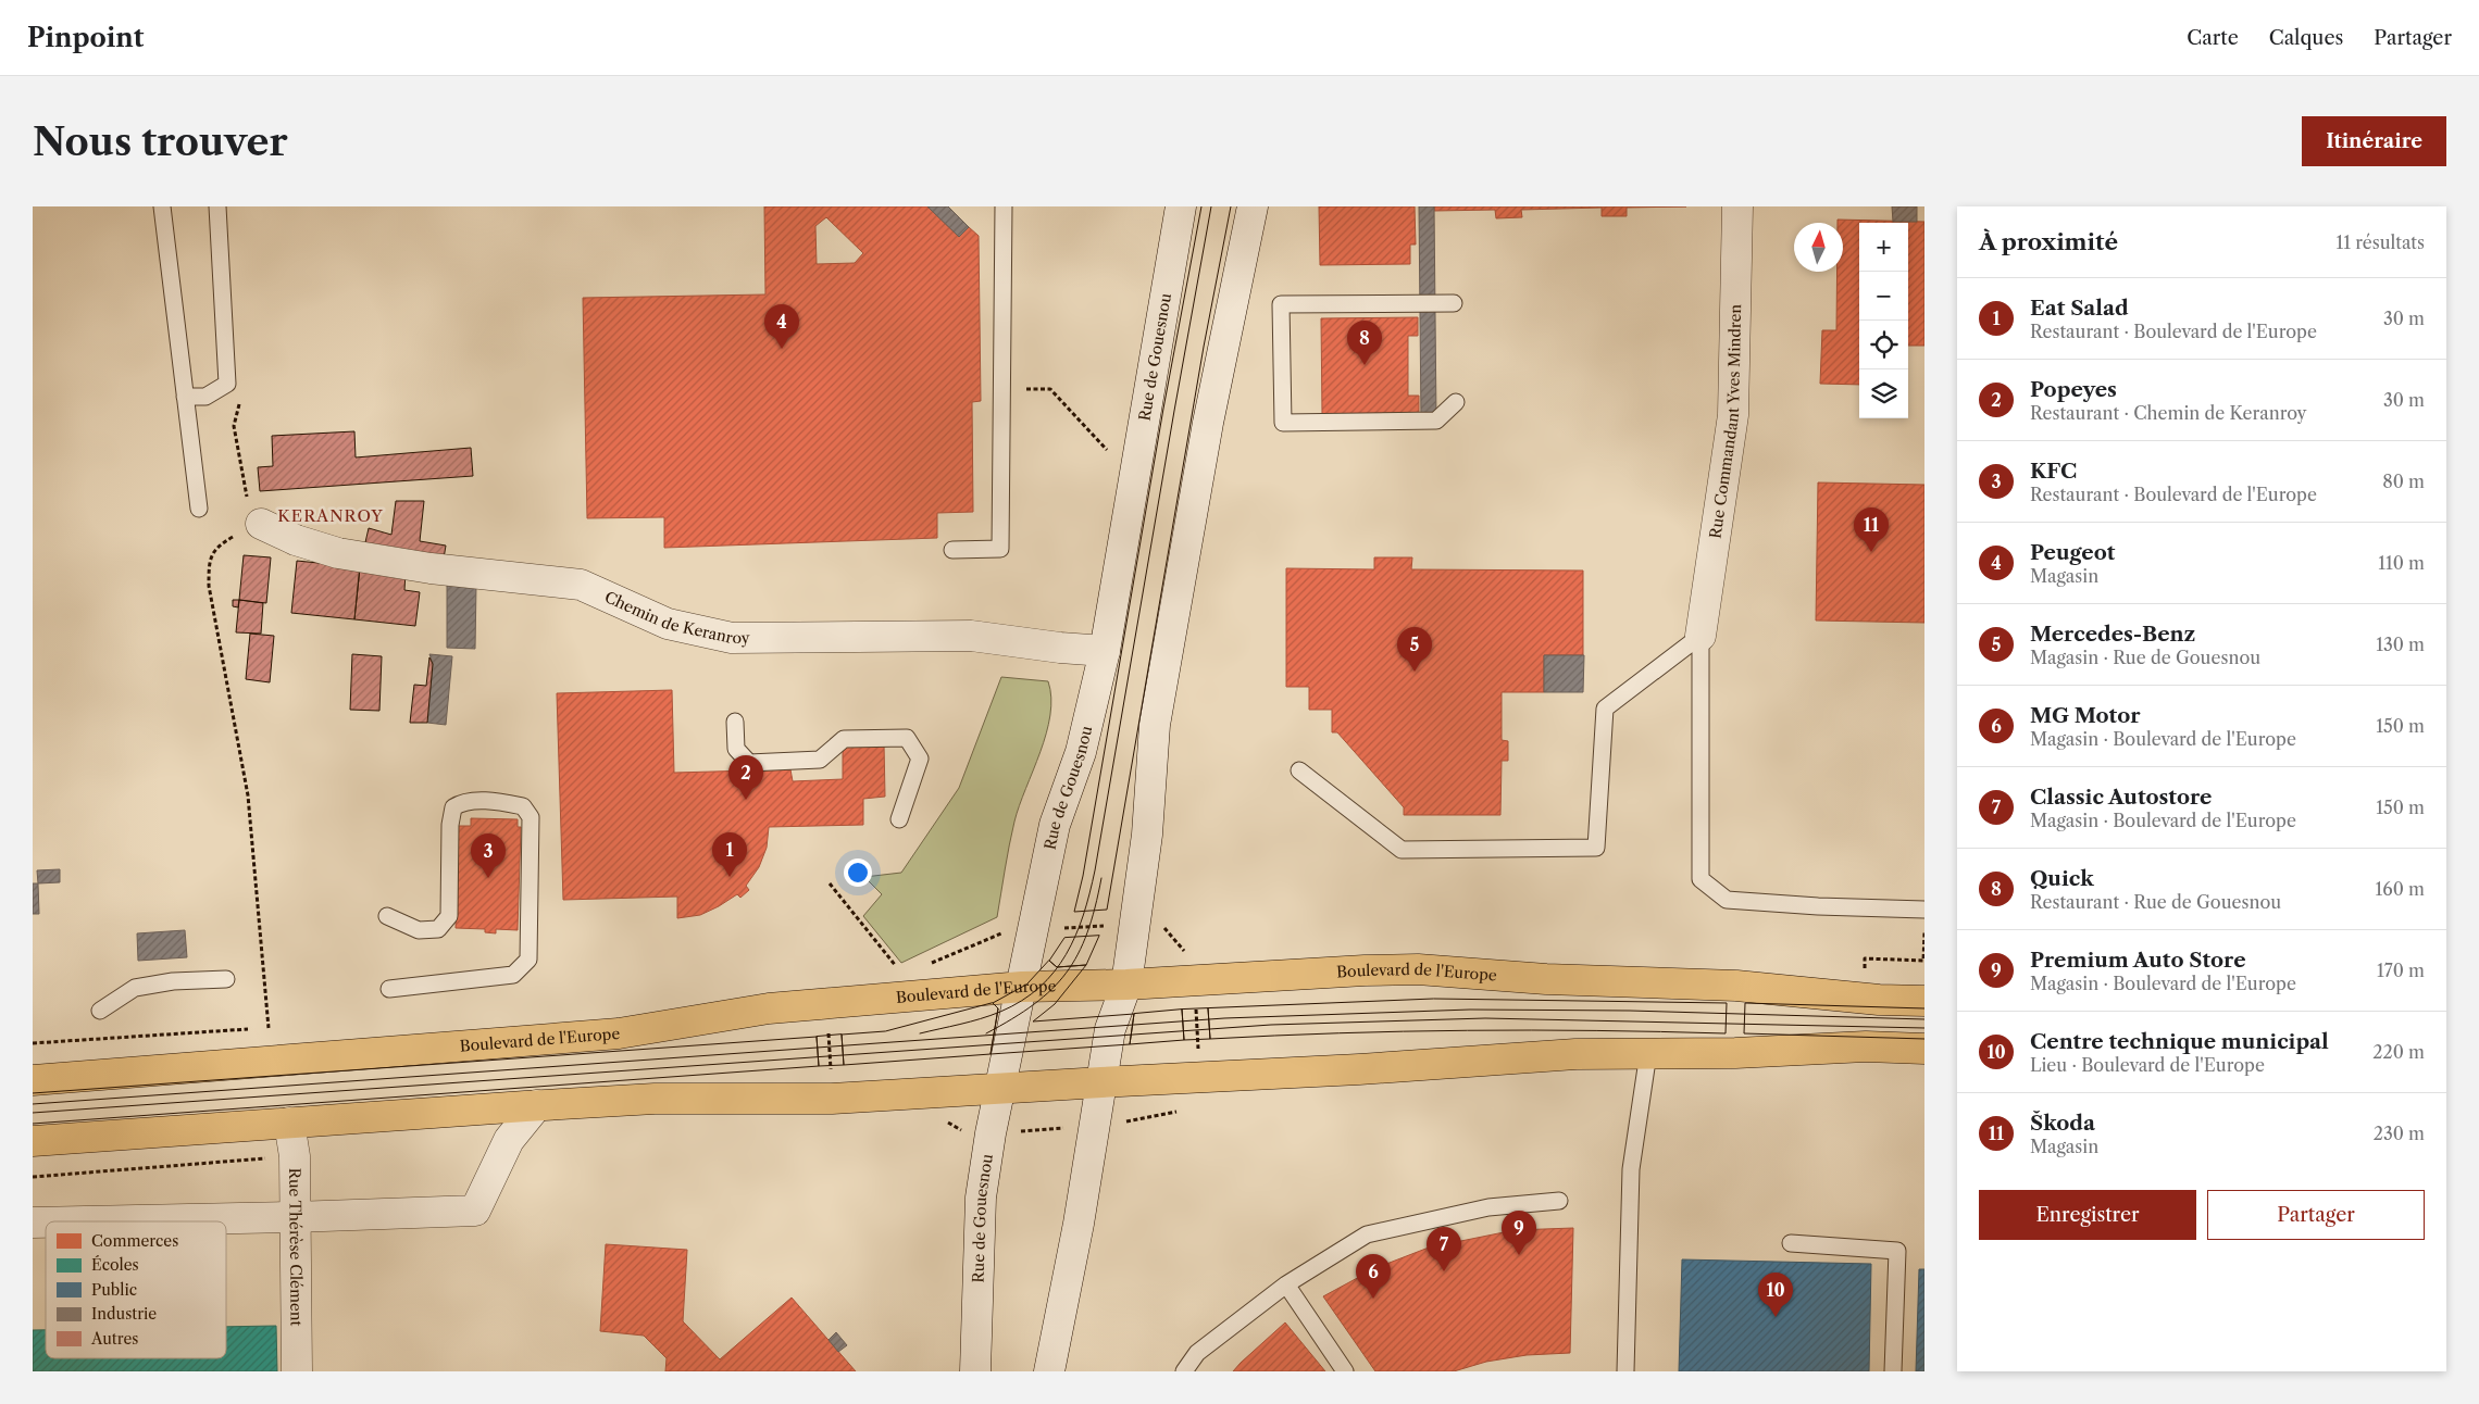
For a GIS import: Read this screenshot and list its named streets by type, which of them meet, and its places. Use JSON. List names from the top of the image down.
{
  "streets": {
    "main road": ["Boulevard de l'Europe"],
    "street": [
      "Rue de Gouesnou",
      "Rue Commandant Yves Mindren",
      "Chemin de Keranroy",
      "Rue Thérèse Clément"
    ]
  },
  "crossings": [
    ["Rue de Gouesnou", "Chemin de Keranroy"],
    ["Rue de Gouesnou", "Boulevard de l'Europe"]
  ],
  "districts": ["KERANROY"],
  "legend": [
    "Commerces",
    "Écoles",
    "Public",
    "Industrie",
    "Autres"
  ],
  "north": "top",
  "page": {
    "header": "Pinpoint",
    "nav": ["Carte", "Calques", "Partager"],
    "buttons": [
      "Itinéraire",
      ["Enregistrer", "Partager"]
    ],
    "title": "Nous trouver",
    "heading": ["À proximité", "11 résultats"],
    "map_buttons": ["+", "−"],
    "list": [
      {
        "mark": "1",
        "name": "Eat Salad",
        "note": "Restaurant · Boulevard de l'Europe",
        "value": "30 m"
      },
      {
        "mark": "2",
        "name": "Popeyes",
        "note": "Restaurant · Chemin de Keranroy",
        "value": "30 m"
      },
      {
        "mark": "3",
        "name": "KFC",
        "note": "Restaurant · Boulevard de l'Europe",
        "value": "80 m"
      },
      {
        "mark": "4",
        "name": "Peugeot",
        "note": "Magasin",
        "value": "110 m"
      },
      {
        "mark": "5",
        "name": "Mercedes-Benz",
        "note": "Magasin · Rue de Gouesnou",
        "value": "130 m"
      },
      {
        "mark": "6",
        "name": "MG Motor",
        "note": "Magasin · Boulevard de l'Europe",
        "value": "150 m"
      },
      {
        "mark": "7",
        "name": "Classic Autostore",
        "note": "Magasin · Boulevard de l'Europe",
        "value": "150 m"
      },
      {
        "mark": "8",
        "name": "Quick",
        "note": "Restaurant · Rue de Gouesnou",
        "value": "160 m"
      },
      {
        "mark": "9",
        "name": "Premium Auto Store",
        "note": "Magasin · Boulevard de l'Europe",
        "value": "170 m"
      },
      {
        "mark": "10",
        "name": "Centre technique municipal",
        "note": "Lieu · Boulevard de l'Europe",
        "value": "220 m"
      },
      {
        "mark": "11",
        "name": "Škoda",
        "note": "Magasin",
        "value": "230 m"
      }
    ],
    "pins": [
      "4",
      "8",
      "11",
      "5",
      "2",
      "1",
      "3",
      "9",
      "7",
      "6",
      "10"
    ]
  }
}
